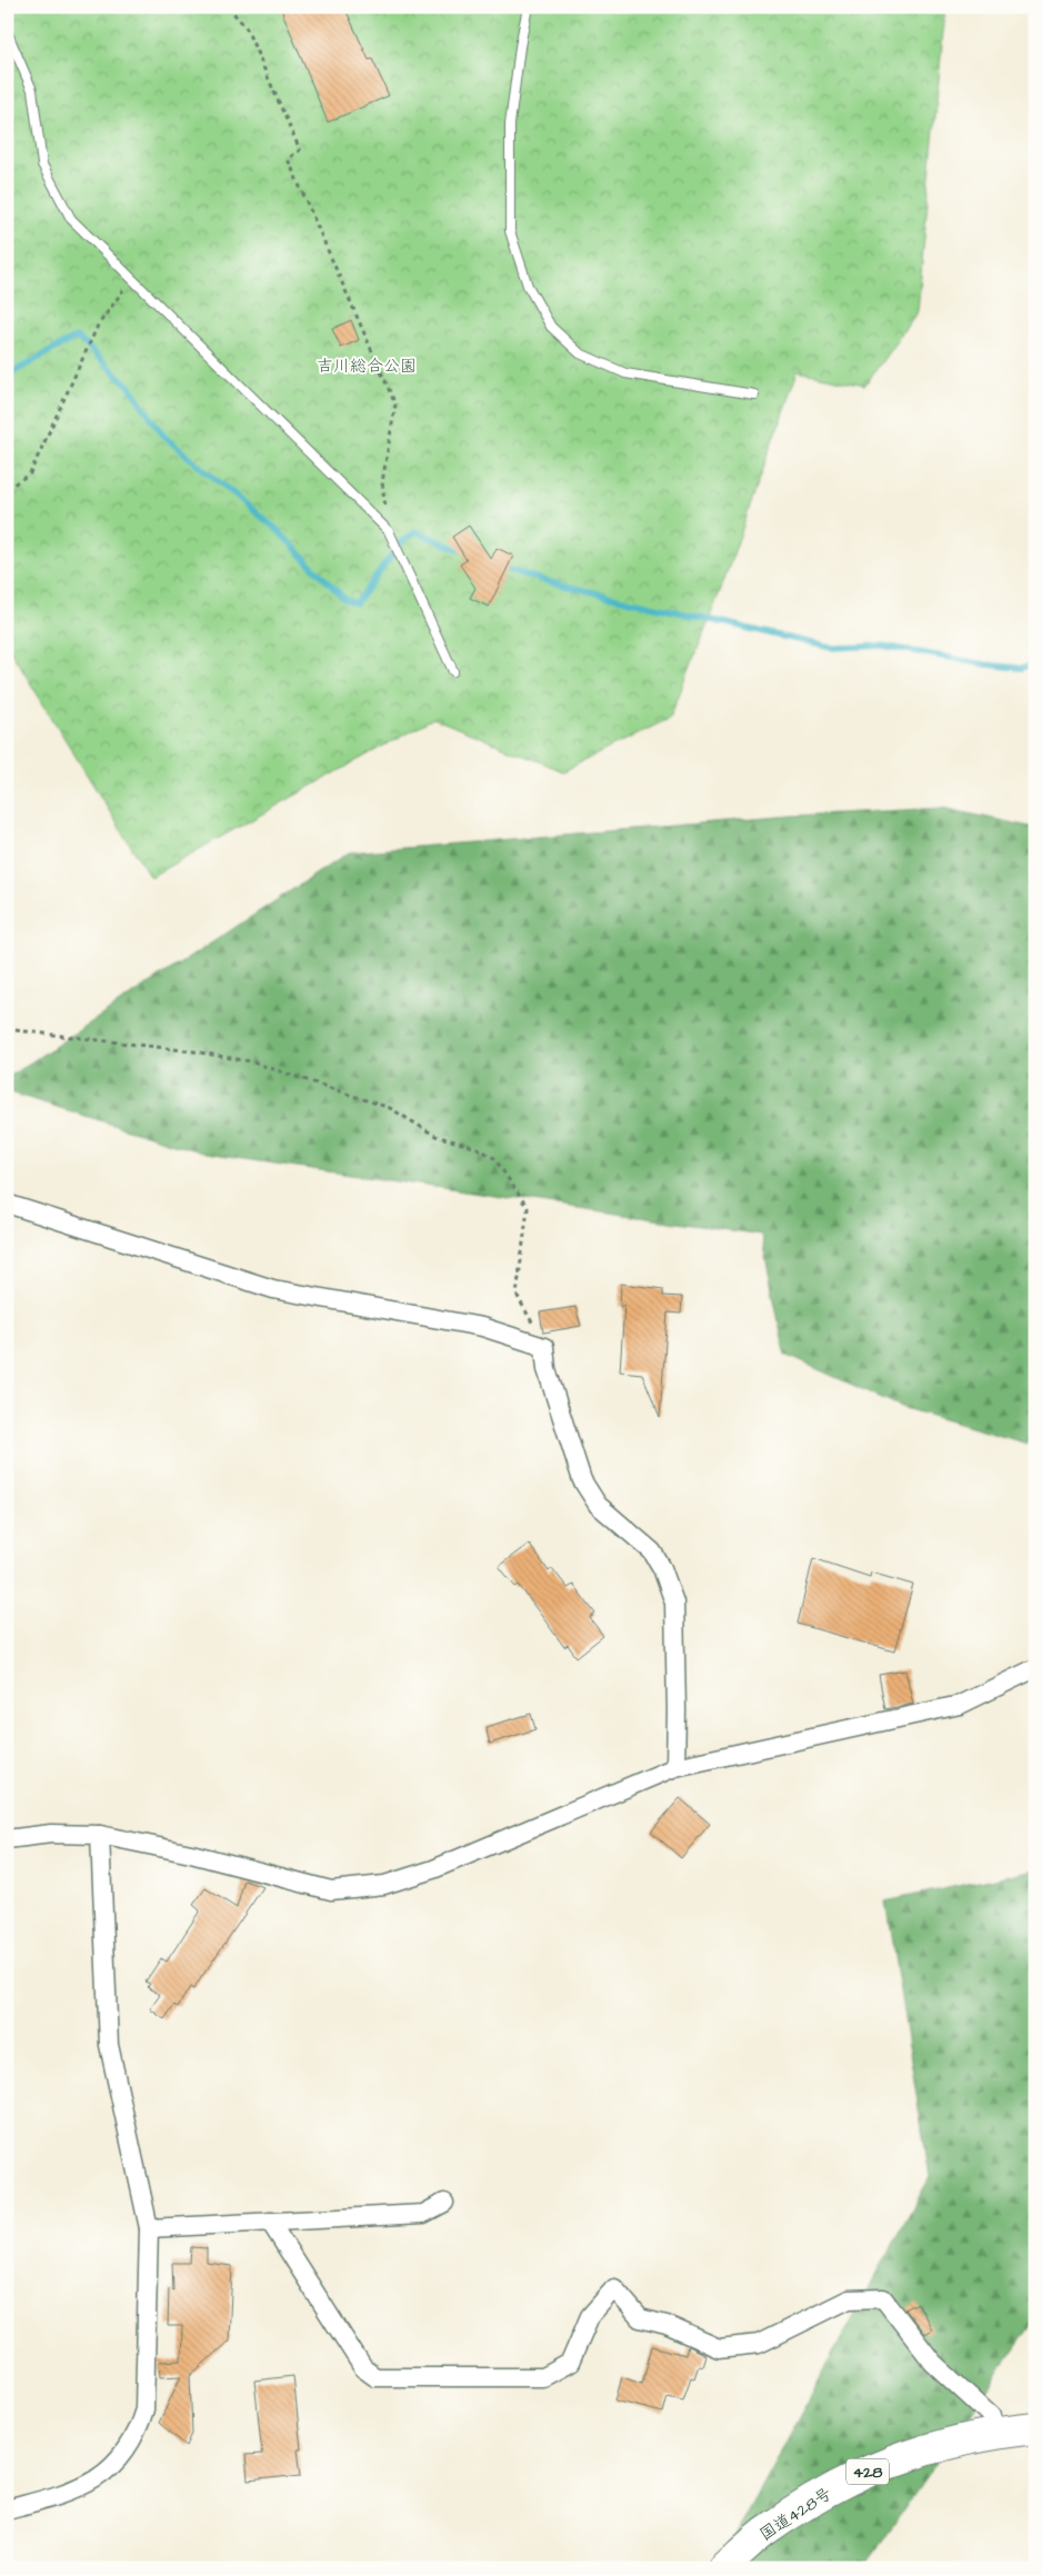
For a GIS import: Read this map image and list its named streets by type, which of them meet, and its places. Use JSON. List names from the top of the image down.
{
  "streets": {
    "highway": ["428", "国道428号"]
  },
  "parks": ["吉川総合公園"]
}
